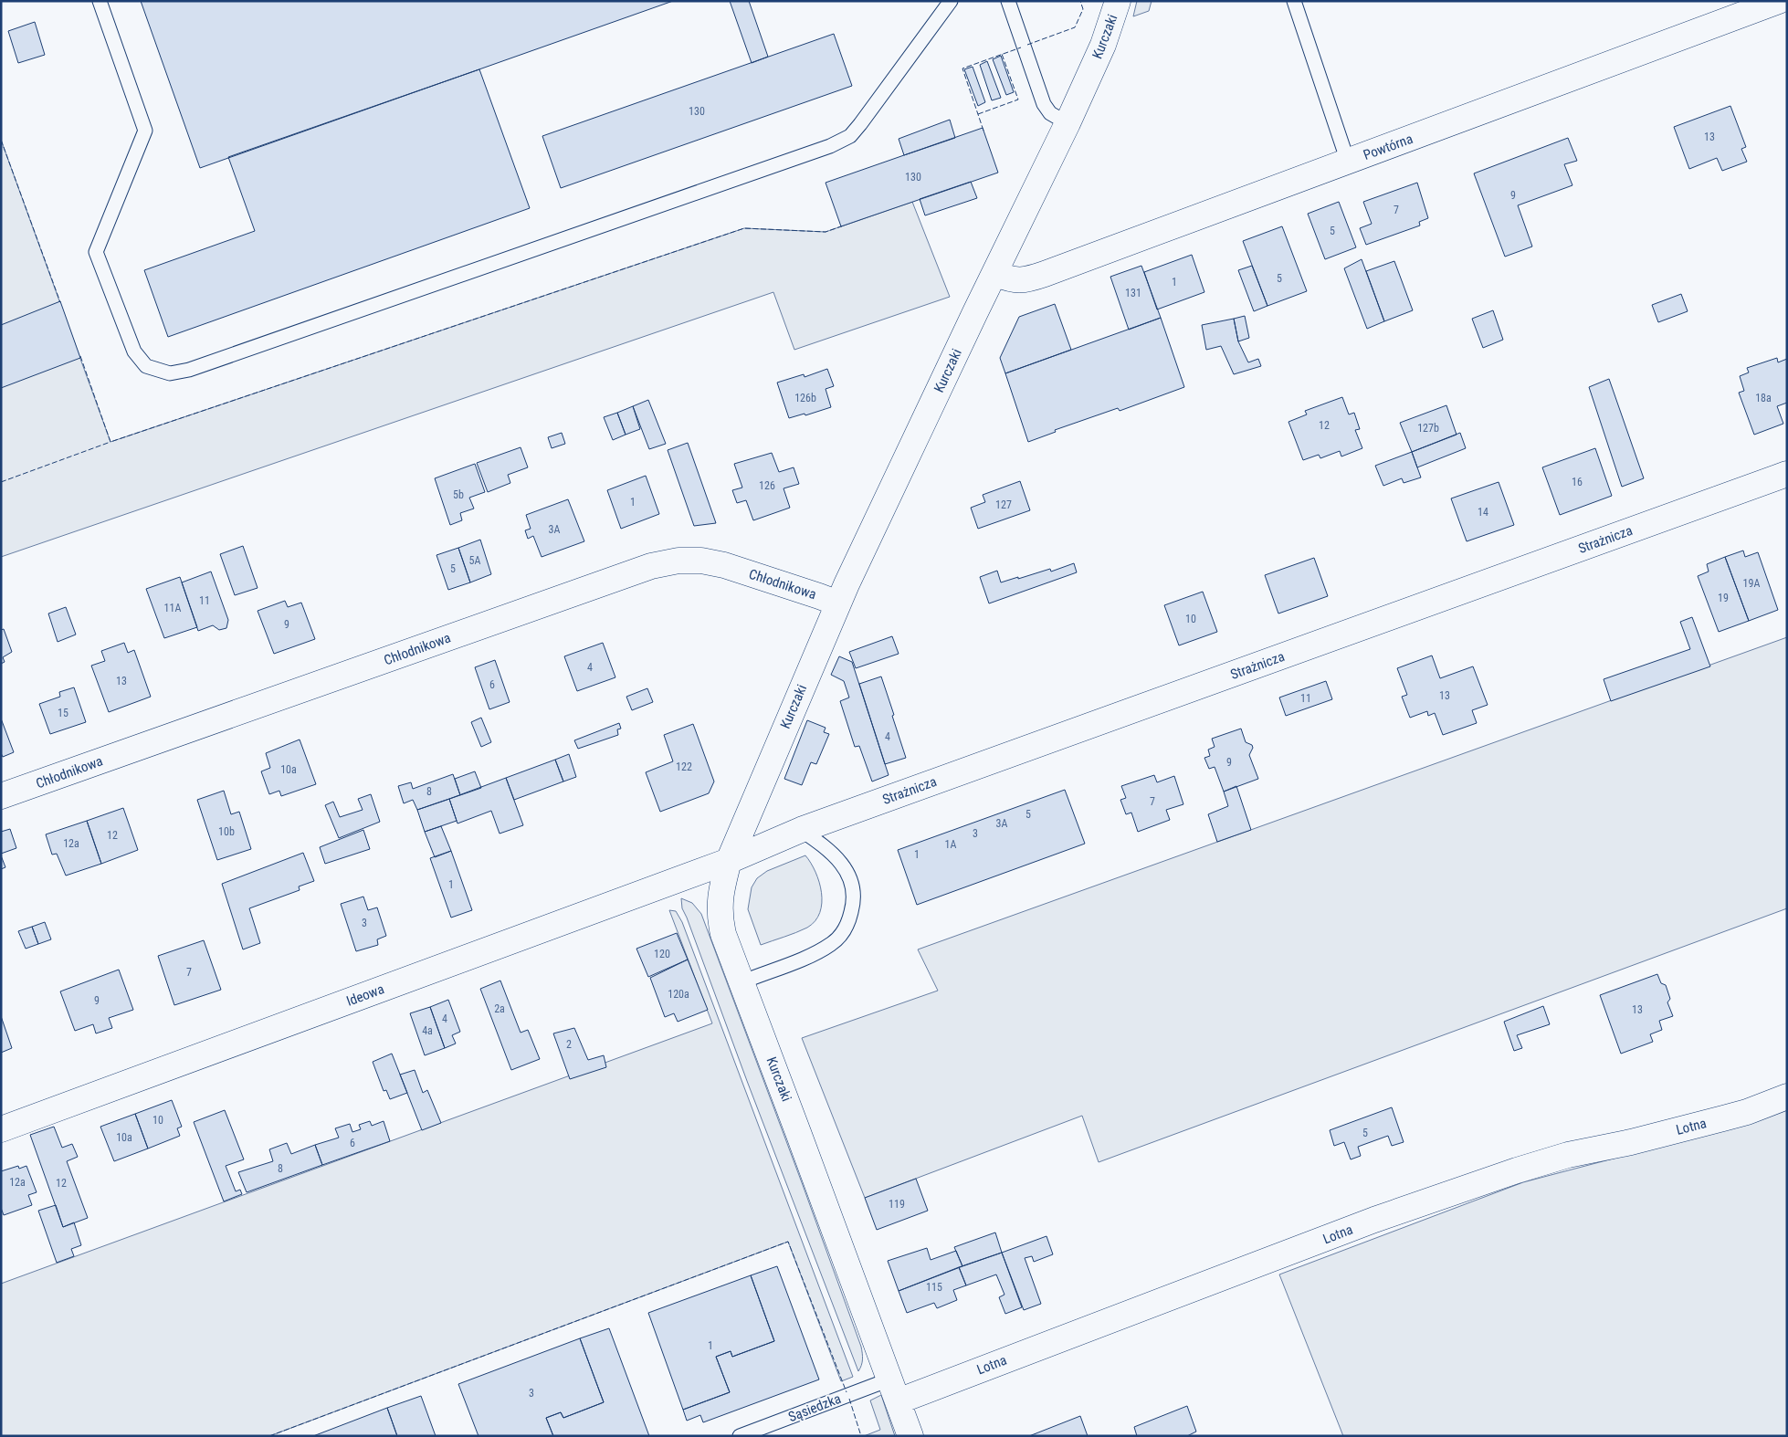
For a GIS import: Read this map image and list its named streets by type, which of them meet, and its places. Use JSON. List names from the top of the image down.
{
  "streets": {
    "street": [
      "Kurczaki",
      "Powtórna",
      "Strażnicza",
      "Chłodnikowa",
      "Ideowa",
      "Lotna"
    ],
    "lane": ["Sąsiedzka"]
  },
  "crossings": [
    ["Kurczaki", "Powtórna"],
    ["Kurczaki", "Strażnicza"],
    ["Kurczaki", "Chłodnikowa"],
    ["Kurczaki", "Ideowa"],
    ["Kurczaki", "Lotna"],
    ["Kurczaki", "Sąsiedzka"],
    ["Strażnicza", "Ideowa"],
    ["Lotna", "Sąsiedzka"]
  ],
  "house_numbers": [
    "130",
    "13",
    "130",
    "9",
    "7",
    "5",
    "5",
    "1",
    "131",
    "126b",
    "18a",
    "12",
    "127b",
    "16",
    "126",
    "5b",
    "1",
    "127",
    "14",
    "3A",
    "5A",
    "5",
    "19A",
    "19",
    "11",
    "11A",
    "10",
    "9",
    "4",
    "13",
    "6",
    "13",
    "11",
    "15",
    "4",
    "9",
    "122",
    "10a",
    "8",
    "7",
    "5",
    "3A",
    "10b",
    "3",
    "12",
    "12a",
    "1A",
    "1",
    "1",
    "3",
    "120",
    "7",
    "120a",
    "9",
    "2a",
    "13",
    "4",
    "4a",
    "2",
    "10",
    "5",
    "10a",
    "6",
    "8",
    "12a",
    "12",
    "119",
    "115",
    "1",
    "3"
  ]
}
